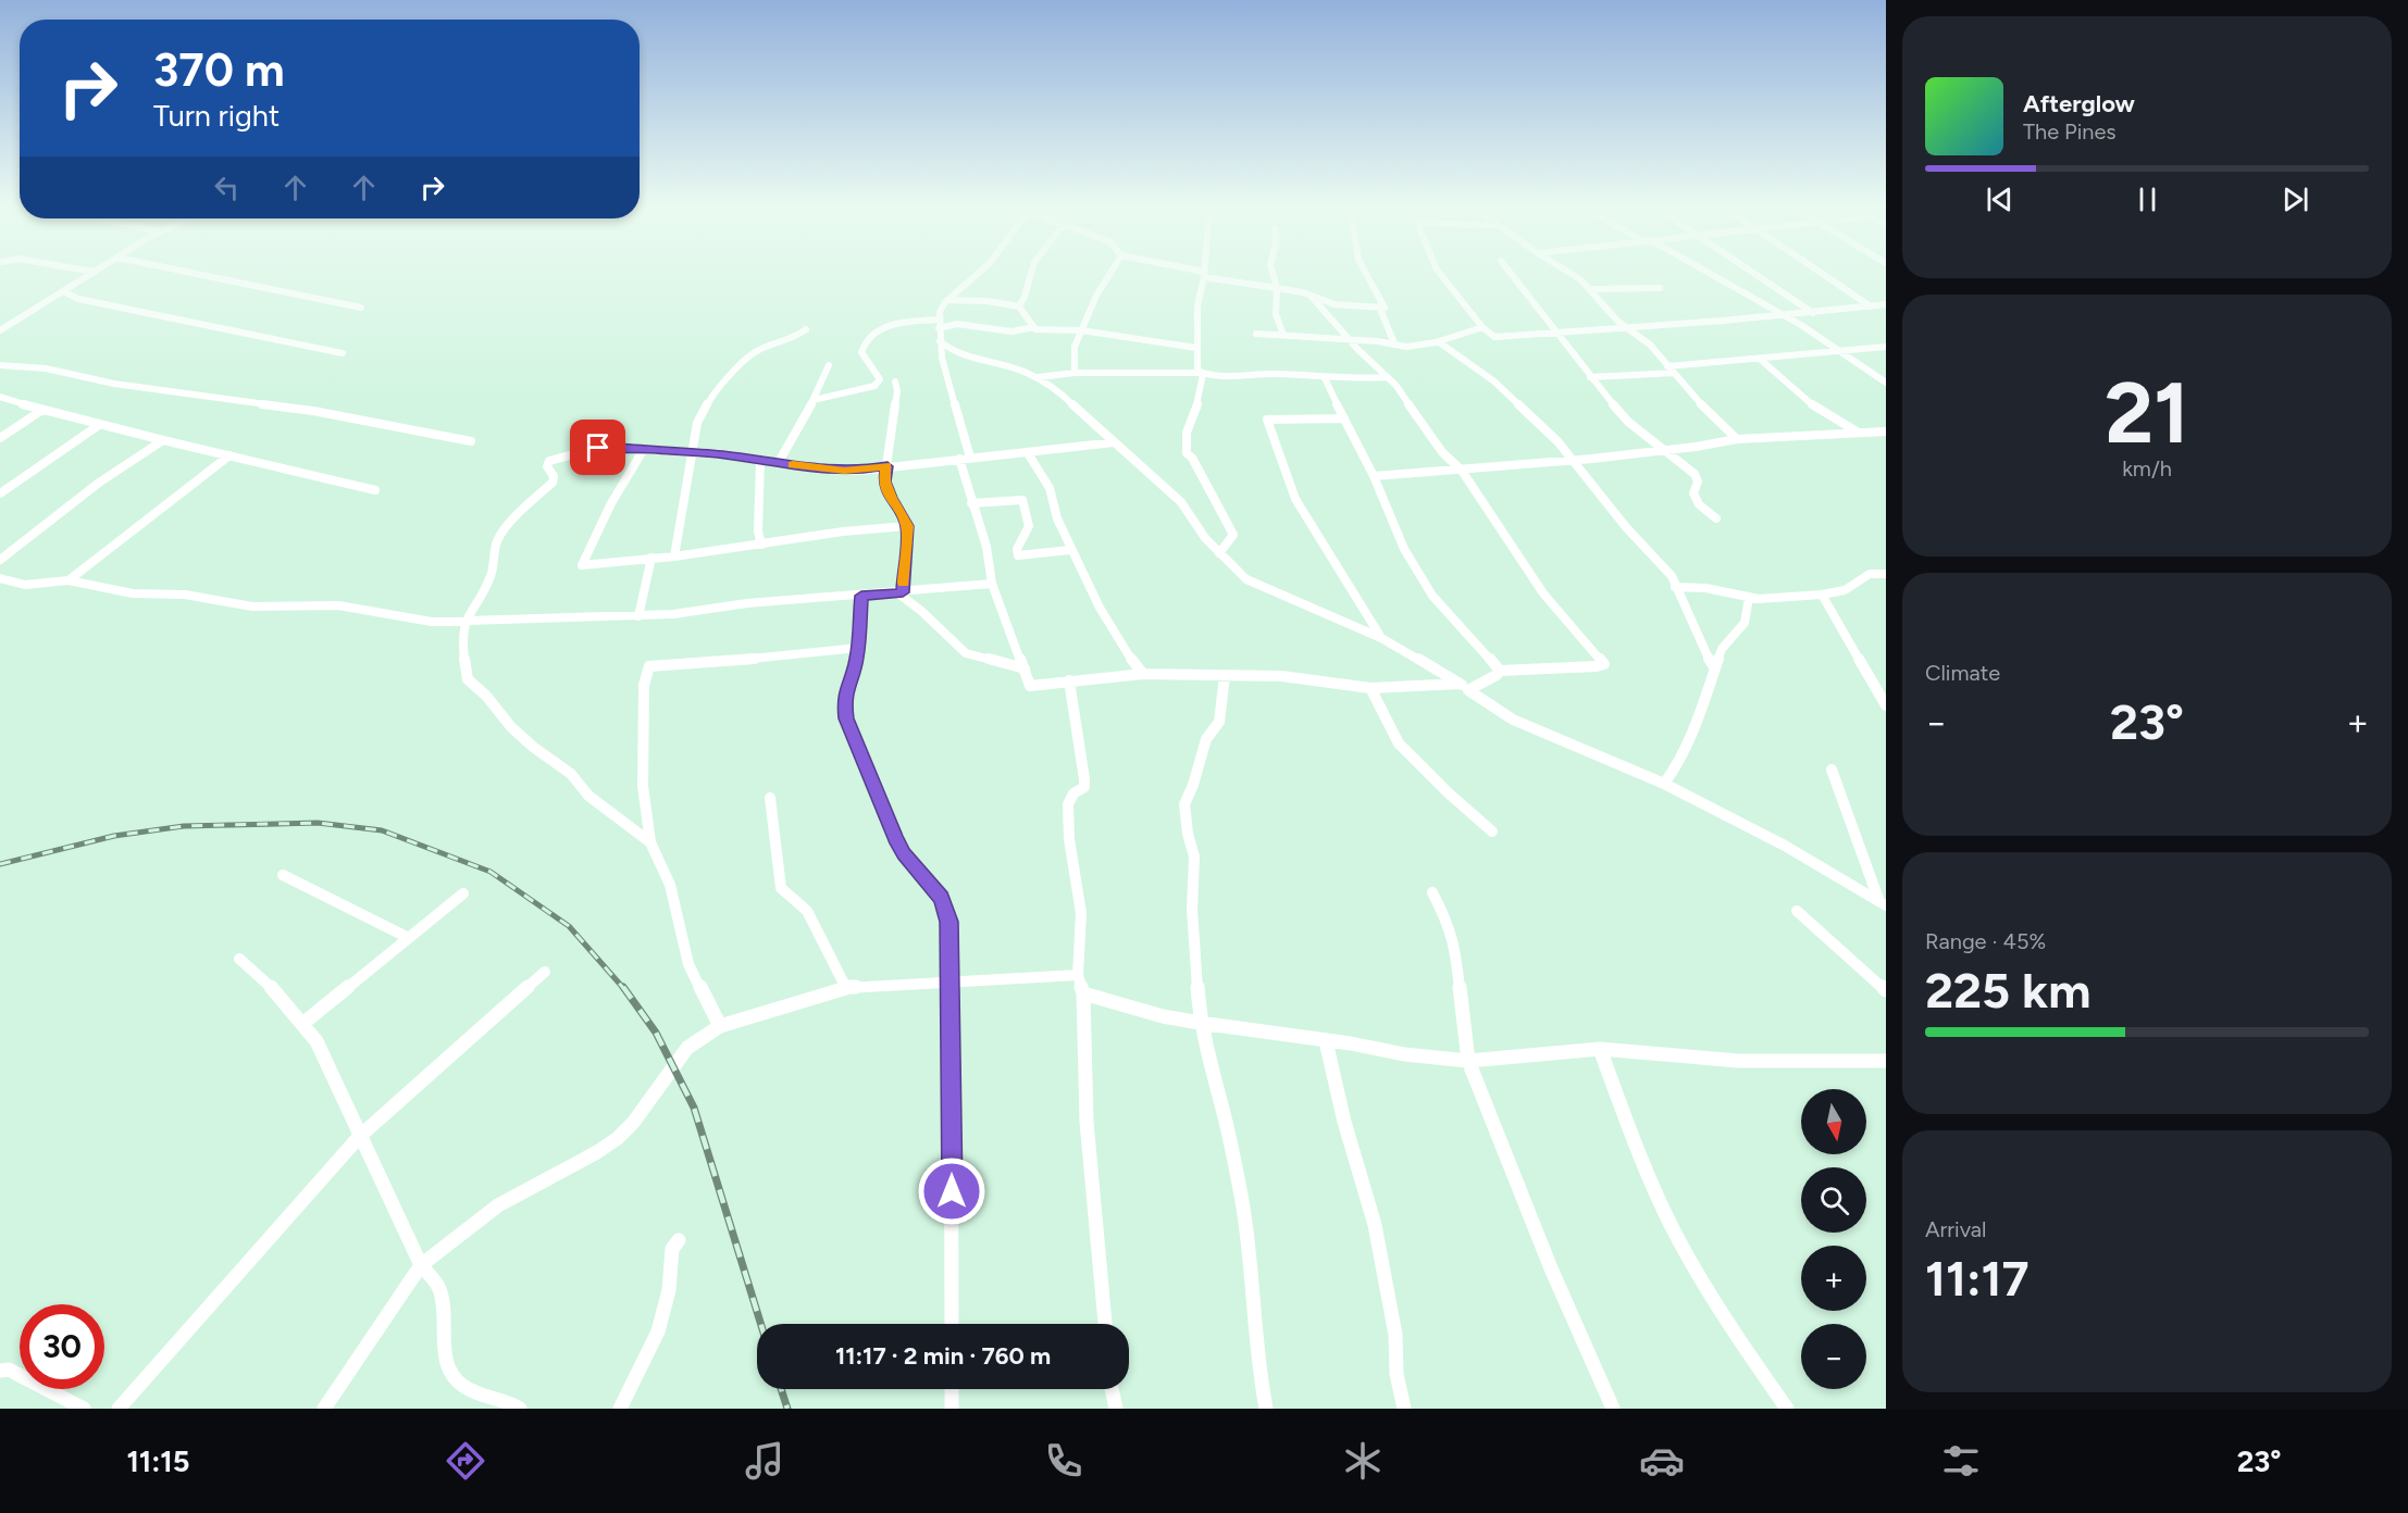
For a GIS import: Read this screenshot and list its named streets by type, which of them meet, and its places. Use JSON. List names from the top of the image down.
{
  "north": "bottom",
  "page": {
    "turn": ["370 m", "Turn right"],
    "song": ["Afterglow", "The Pines"],
    "tile": [
      ["21", "km/h"],
      "Climate",
      ["Range · 45%", "225 km"],
      ["Arrival", "11:17"]
    ],
    "heat": ["−", "23°", "+"],
    "map_buttons": ["+", "−"],
    "limit": "30",
    "trip": "11:17 · 2 min · 760 m",
    "tabs": ["11:15", "23°"]
  }
}
